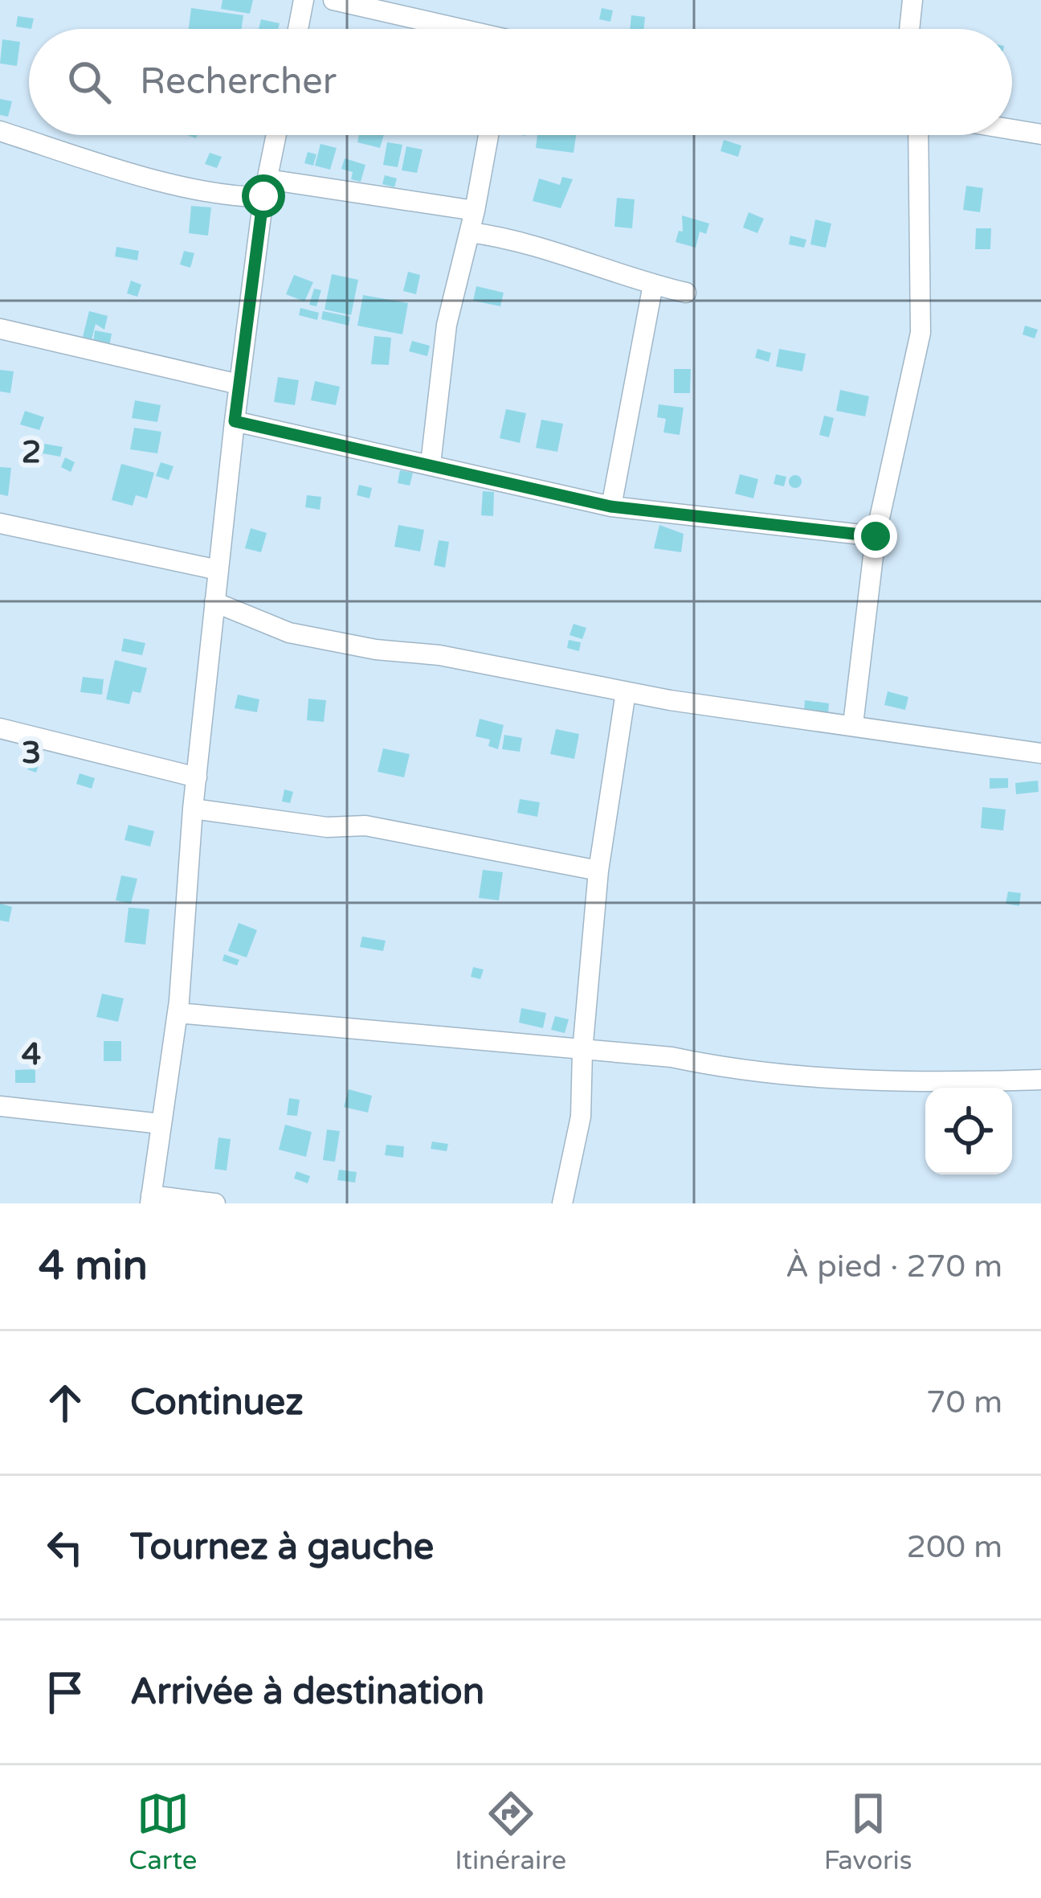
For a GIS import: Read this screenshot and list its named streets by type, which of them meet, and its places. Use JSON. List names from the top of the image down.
{
  "page": {
    "search": "Rechercher",
    "heading": ["4 min", "À pied · 270 m"],
    "list": [
      ["Continuez", "70 m"],
      ["Tournez à gauche", "200 m"],
      "Arrivée à destination"
    ],
    "nav": ["Carte", "Itinéraire", "Favoris"]
  },
  "grid": {
    "rows": ["2", "3", "4"]
  }
}
